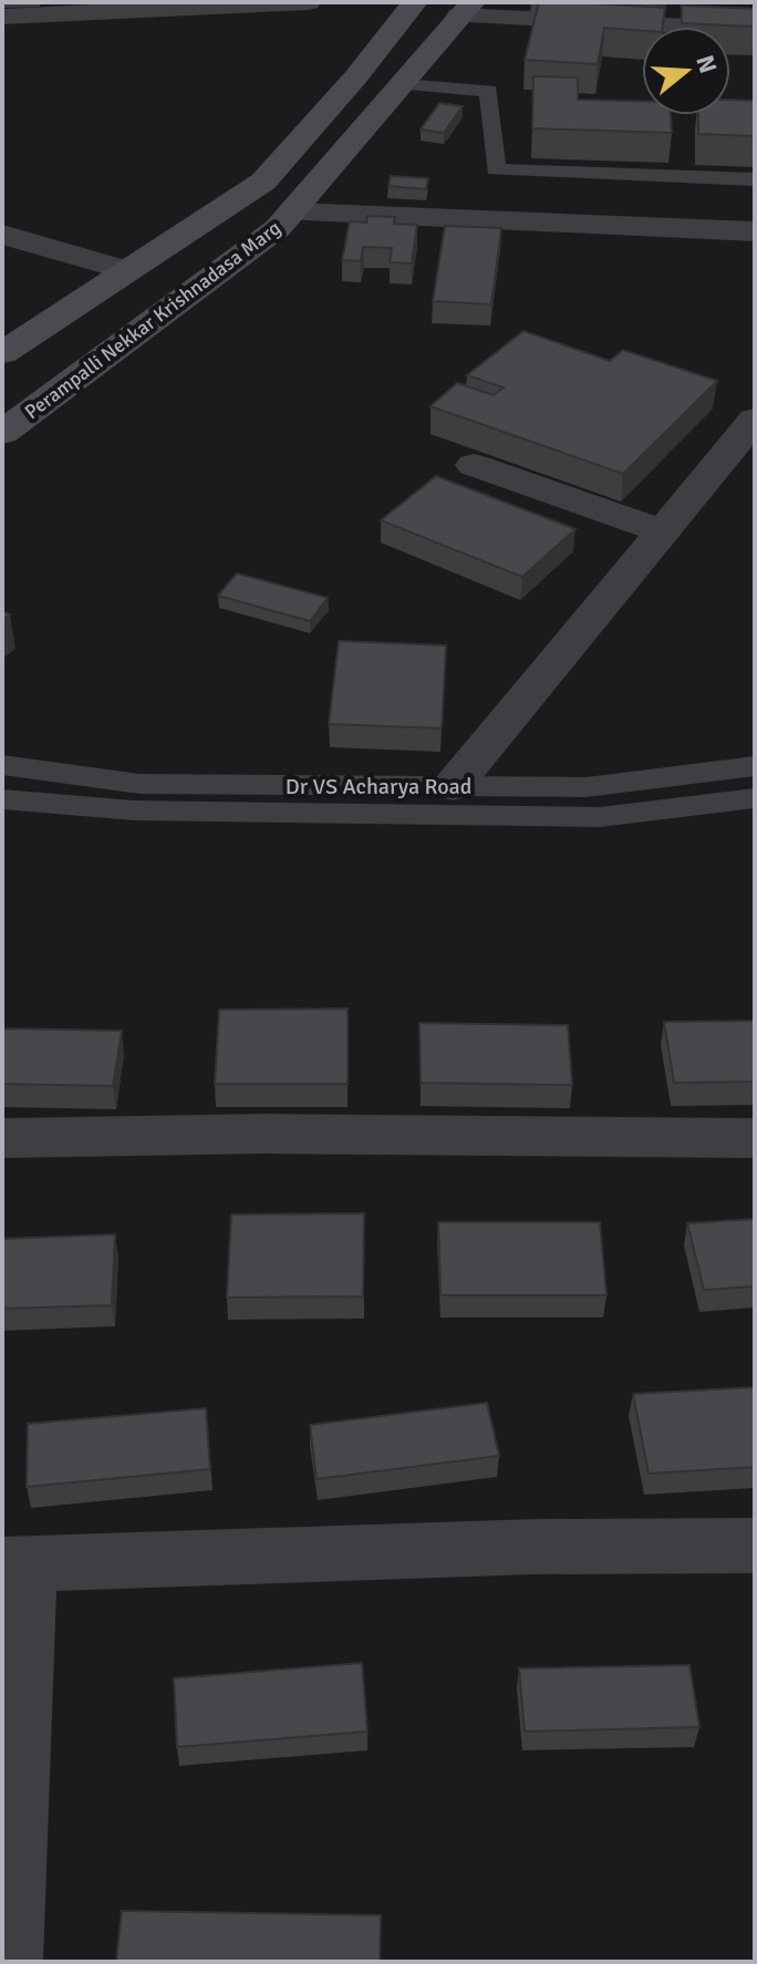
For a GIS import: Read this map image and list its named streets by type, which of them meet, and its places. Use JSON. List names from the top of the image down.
{
  "streets": {
    "main road": ["Perampalli Nekkar Krishnadasa Marg"],
    "lane": ["Dr VS Acharya Road"]
  },
  "north": "right"
}
